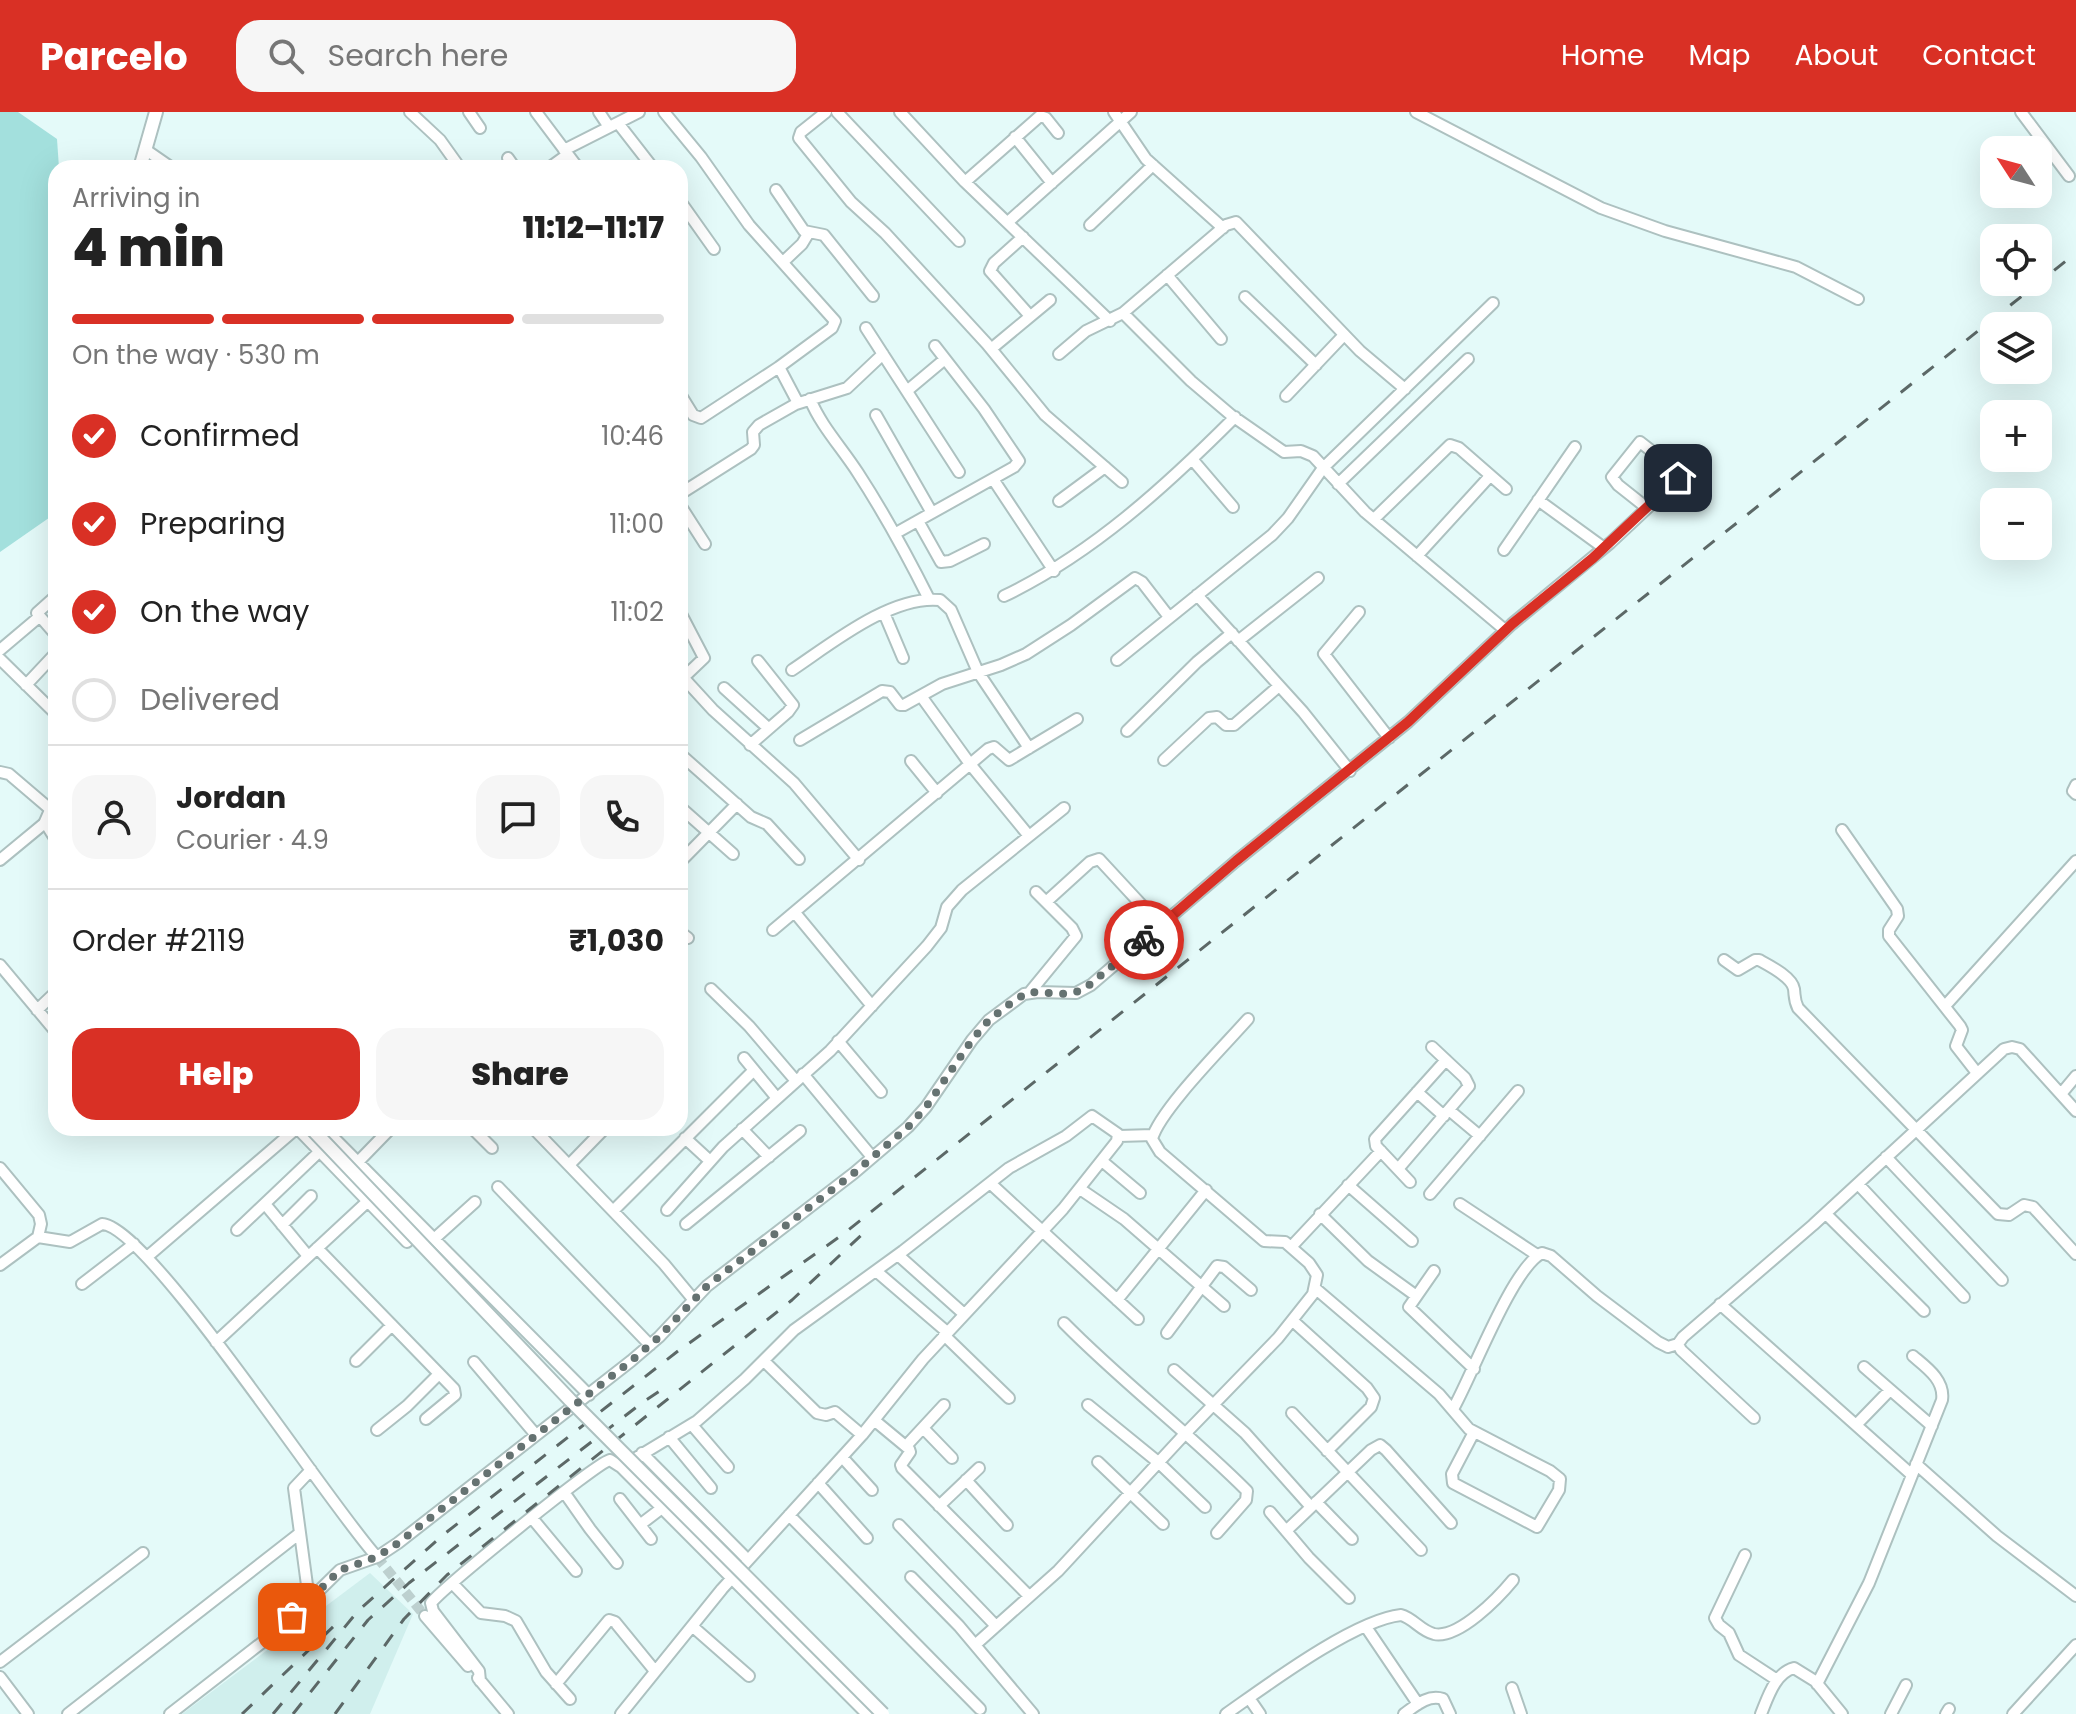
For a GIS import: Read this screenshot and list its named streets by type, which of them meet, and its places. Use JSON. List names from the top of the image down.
{
  "north": "top left",
  "page": {
    "header": "Parcelo",
    "search": "Search here",
    "nav": [
      "Home",
      "Map",
      "About",
      "Contact"
    ],
    "map_buttons": ["+", "−"],
    "heading": ["4 min", "Arriving in", "11:12–11:17"],
    "panel": [
      "Jordan",
      "Courier · 4.9",
      "Order #2119",
      "₹1,030"
    ],
    "bar": "On the way · 530 m",
    "list": [
      ["Confirmed", "10:46"],
      ["Preparing", "11:00"],
      ["On the way", "11:02"],
      "Delivered"
    ],
    "buttons": ["Help", "Share"]
  }
}
